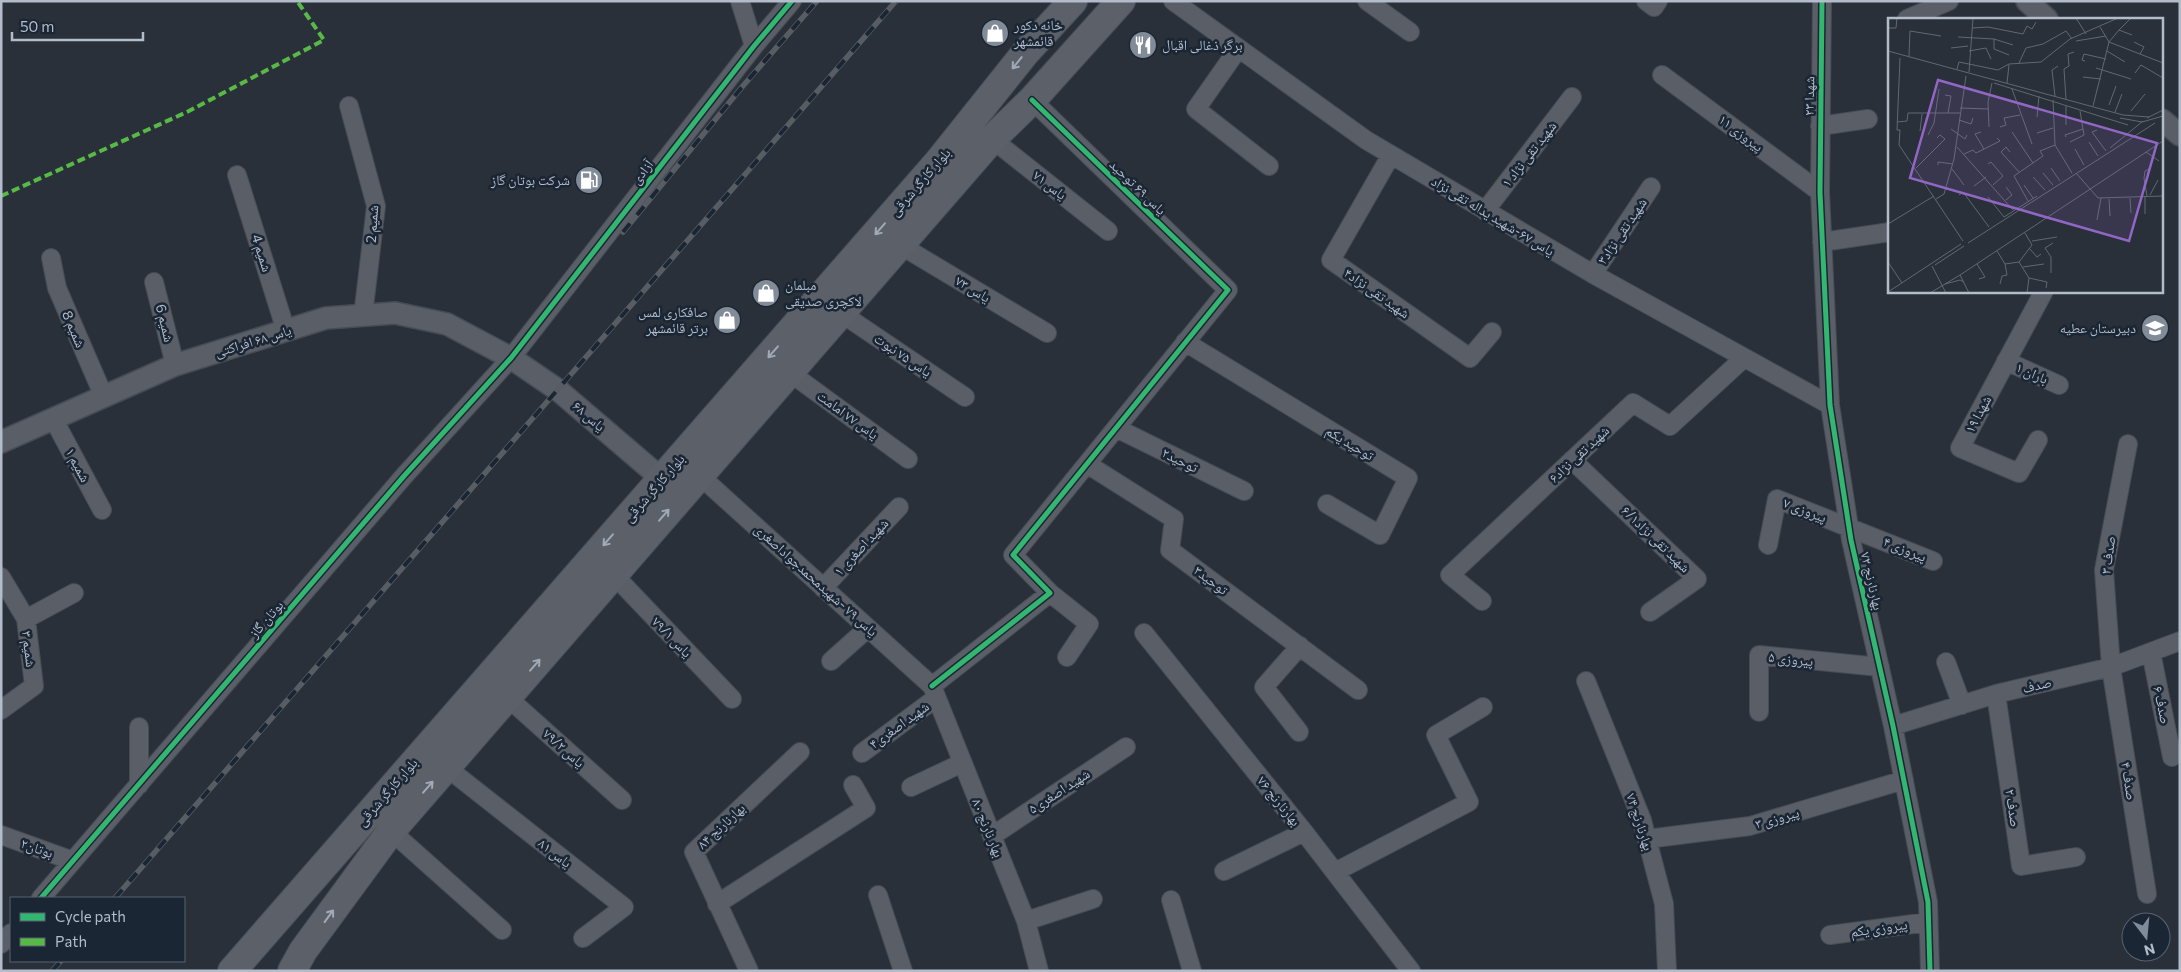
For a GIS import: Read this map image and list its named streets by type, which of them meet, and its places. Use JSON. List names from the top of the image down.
{
  "streets": {
    "main road": ["بلوار کارگر شرقی"],
    "street": [
      "شهدا ۲۳",
      "پیروزی ۱۱",
      "شهید تقی نژاد ۱",
      "آزادی",
      "یاس ۷۱",
      "یاس ۶۹ توحید",
      "یاس ۶۷-شهید یداله تقی نژاد",
      "شمیم 2",
      "شهید تقی نژاد۳",
      "شمیم 4",
      "یاس ۷۳",
      "شهید تقی نژاد۴",
      "شمیم 6",
      "شمیم 8",
      "یاس ۶۸ افراکتی",
      "یاس ۷۵ نبوت",
      "باران ۱",
      "شهدا ۱۹",
      "یاس ۷۷ امامت",
      "یاس ۶۸",
      "توحید یکم",
      "شهید تقی نژاد۶",
      "توحید۲",
      "شمیم ۱",
      "پیروزی ۷",
      "شهید تقی نژاد۶/۱",
      "شهید اصغری ۱",
      "پیروزی ۴",
      "صدف ۳",
      "یاس ۷۹ -شهیدمحمدجواداصغری",
      "توحید۳",
      "بهارنارنج ۷۲",
      "بوتان گاز",
      "یاس ۷۹/۱",
      "شمیم ۳",
      "پیروزی ۵",
      "صدف",
      "صدف ۶",
      "شهید اصغری۴",
      "یاس ۷۹/۲",
      "صدف ۴",
      "شهید اصغری۵",
      "بهارنارنج ۷۶",
      "صدف ۲",
      "پیروزی ۳",
      "بهارنارنج ۷۴",
      "بهارنارنج ۸۴",
      "بهار نارنج ۸۰",
      "بوتان۲",
      "یاس ۸۱",
      "پیروزی یکم"
    ]
  },
  "crossings": [
    ["شهدا ۲۳", "پیروزی ۱۱"],
    ["شهدا ۲۳", "بهارنارنج ۷۲"],
    ["پیروزی ۱۱", "بهارنارنج ۷۲"],
    ["شهید تقی نژاد ۱", "یاس ۶۷-شهید یداله تقی نژاد"],
    ["آزادی", "یاس ۶۸ افراکتی"],
    ["آزادی", "یاس ۶۸"],
    ["آزادی", "بوتان گاز"],
    ["بلوار کارگر شرقی", "یاس ۷۱"],
    ["بلوار کارگر شرقی", "یاس ۶۹ توحید"],
    ["بلوار کارگر شرقی", "یاس ۷۳"],
    ["بلوار کارگر شرقی", "یاس ۷۵ نبوت"],
    ["بلوار کارگر شرقی", "یاس ۷۷ امامت"],
    ["بلوار کارگر شرقی", "یاس ۶۸"],
    ["بلوار کارگر شرقی", "یاس ۷۹ -شهیدمحمدجواداصغری"],
    ["بلوار کارگر شرقی", "یاس ۷۹/۱"],
    ["بلوار کارگر شرقی", "یاس ۷۹/۲"],
    ["بلوار کارگر شرقی", "یاس ۸۱"],
    ["یاس ۶۹ توحید", "توحید یکم"],
    ["یاس ۶۷-شهید یداله تقی نژاد", "شهید تقی نژاد۳"],
    ["یاس ۶۷-شهید یداله تقی نژاد", "شهید تقی نژاد۴"],
    ["یاس ۶۷-شهید یداله تقی نژاد", "شهید تقی نژاد۶"],
    ["یاس ۶۷-شهید یداله تقی نژاد", "بهارنارنج ۷۲"],
    ["شمیم 2", "یاس ۶۸ افراکتی"],
    ["شمیم 4", "یاس ۶۸ افراکتی"],
    ["شمیم 6", "یاس ۶۸ افراکتی"],
    ["شمیم 8", "یاس ۶۸ افراکتی"],
    ["یاس ۶۸ افراکتی", "یاس ۶۸"],
    ["یاس ۶۸ افراکتی", "شمیم ۱"],
    ["یاس ۶۸ افراکتی", "بوتان گاز"],
    ["باران ۱", "شهدا ۱۹"],
    ["یاس ۶۸", "بوتان گاز"],
    ["شهید تقی نژاد۶", "شهید تقی نژاد۶/۱"],
    ["پیروزی ۷", "پیروزی ۴"],
    ["پیروزی ۷", "بهارنارنج ۷۲"],
    ["شهید اصغری ۱", "یاس ۷۹ -شهیدمحمدجواداصغری"],
    ["پیروزی ۴", "بهارنارنج ۷۲"],
    ["صدف ۳", "صدف"],
    ["صدف ۳", "صدف ۴"],
    ["یاس ۷۹ -شهیدمحمدجواداصغری", "شهید اصغری۴"],
    ["یاس ۷۹ -شهیدمحمدجواداصغری", "بهار نارنج ۸۰"],
    ["بهارنارنج ۷۲", "پیروزی ۵"],
    ["بهارنارنج ۷۲", "صدف"],
    ["بهارنارنج ۷۲", "پیروزی ۳"],
    ["بهارنارنج ۷۲", "پیروزی یکم"],
    ["بوتان گاز", "بوتان۲"],
    ["صدف", "صدف ۶"],
    ["صدف", "صدف ۴"],
    ["صدف", "صدف ۲"],
    ["شهید اصغری۴", "بهار نارنج ۸۰"],
    ["شهید اصغری۵", "بهار نارنج ۸۰"],
    ["پیروزی ۳", "بهارنارنج ۷۴"]
  ],
  "places": {
    "shop": ["خانه دکور قائمشهر", "مبلمان لاکچری صدیقی", "صافکاری لمس برتر قائمشهر"],
    "restaurant": ["برگر ذغالی اقبال"],
    "fuel station": ["شرکت بوتان گاز"],
    "school or university": ["دبیرستان عطیه"]
  },
  "legend": ["Cycle path", "Path"],
  "scale_bar": "50 m",
  "north": "bottom"
}
